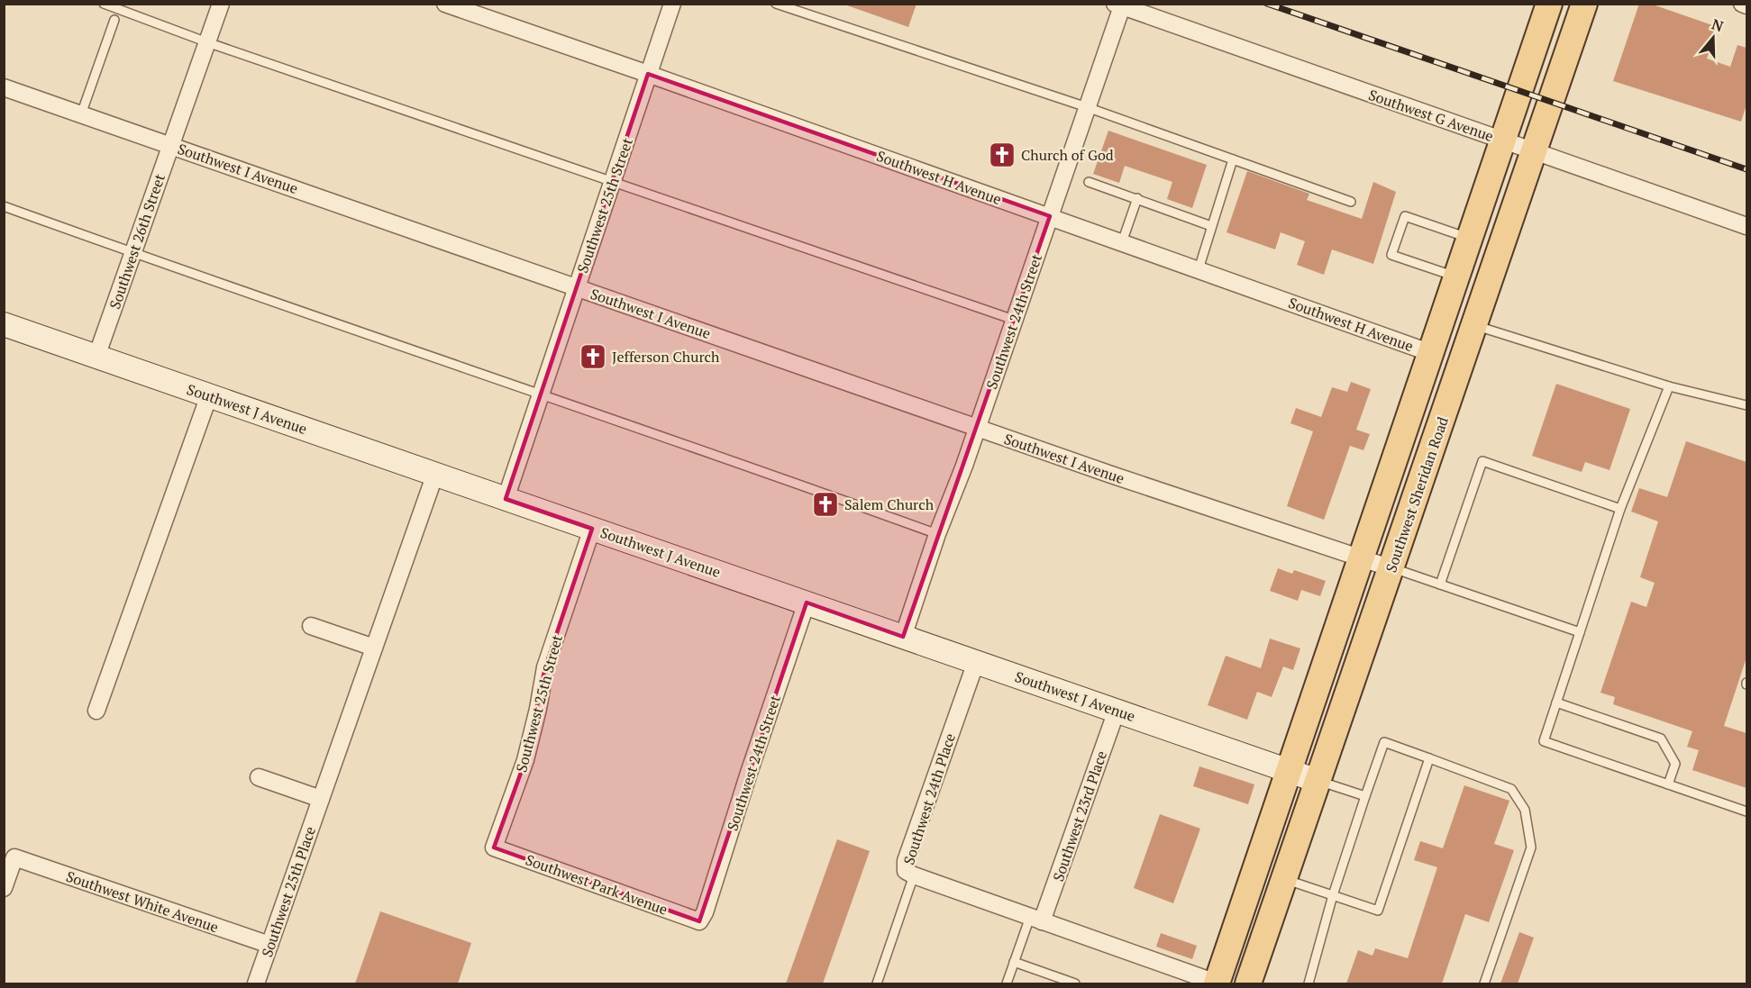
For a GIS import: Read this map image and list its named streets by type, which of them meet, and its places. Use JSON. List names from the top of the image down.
{
  "streets": {
    "main road": ["Southwest Sheridan Road"],
    "street": [
      "Southwest G Avenue",
      "Southwest I Avenue",
      "Southwest H Avenue",
      "Southwest 25th Street",
      "Southwest 26th Street",
      "Southwest 24th Street",
      "Southwest J Avenue",
      "Southwest 24th Place",
      "Southwest 23rd Place",
      "Southwest Park Avenue",
      "Southwest 25th Place",
      "Southwest White Avenue"
    ]
  },
  "crossings": [
    ["Southwest G Avenue", "Southwest 24th Street"],
    ["Southwest G Avenue", "Southwest Sheridan Road"],
    ["Southwest I Avenue", "Southwest 25th Street"],
    ["Southwest I Avenue", "Southwest 26th Street"],
    ["Southwest I Avenue", "Southwest 24th Street"],
    ["Southwest I Avenue", "Southwest Sheridan Road"],
    ["Southwest H Avenue", "Southwest 25th Street"],
    ["Southwest H Avenue", "Southwest 24th Street"],
    ["Southwest 25th Street", "Southwest J Avenue"],
    ["Southwest 25th Street", "Southwest Park Avenue"],
    ["Southwest 26th Street", "Southwest J Avenue"],
    ["Southwest 24th Street", "Southwest J Avenue"],
    ["Southwest 24th Street", "Southwest Park Avenue"],
    ["Southwest J Avenue", "Southwest Sheridan Road"],
    ["Southwest J Avenue", "Southwest 24th Place"],
    ["Southwest J Avenue", "Southwest 23rd Place"],
    ["Southwest J Avenue", "Southwest 25th Place"],
    ["Southwest 24th Place", "Southwest 23rd Place"],
    ["Southwest 25th Place", "Southwest White Avenue"]
  ],
  "places": {
    "church": ["Church of God", "Jefferson Church", "Salem Church"]
  },
  "north": "top"
}
